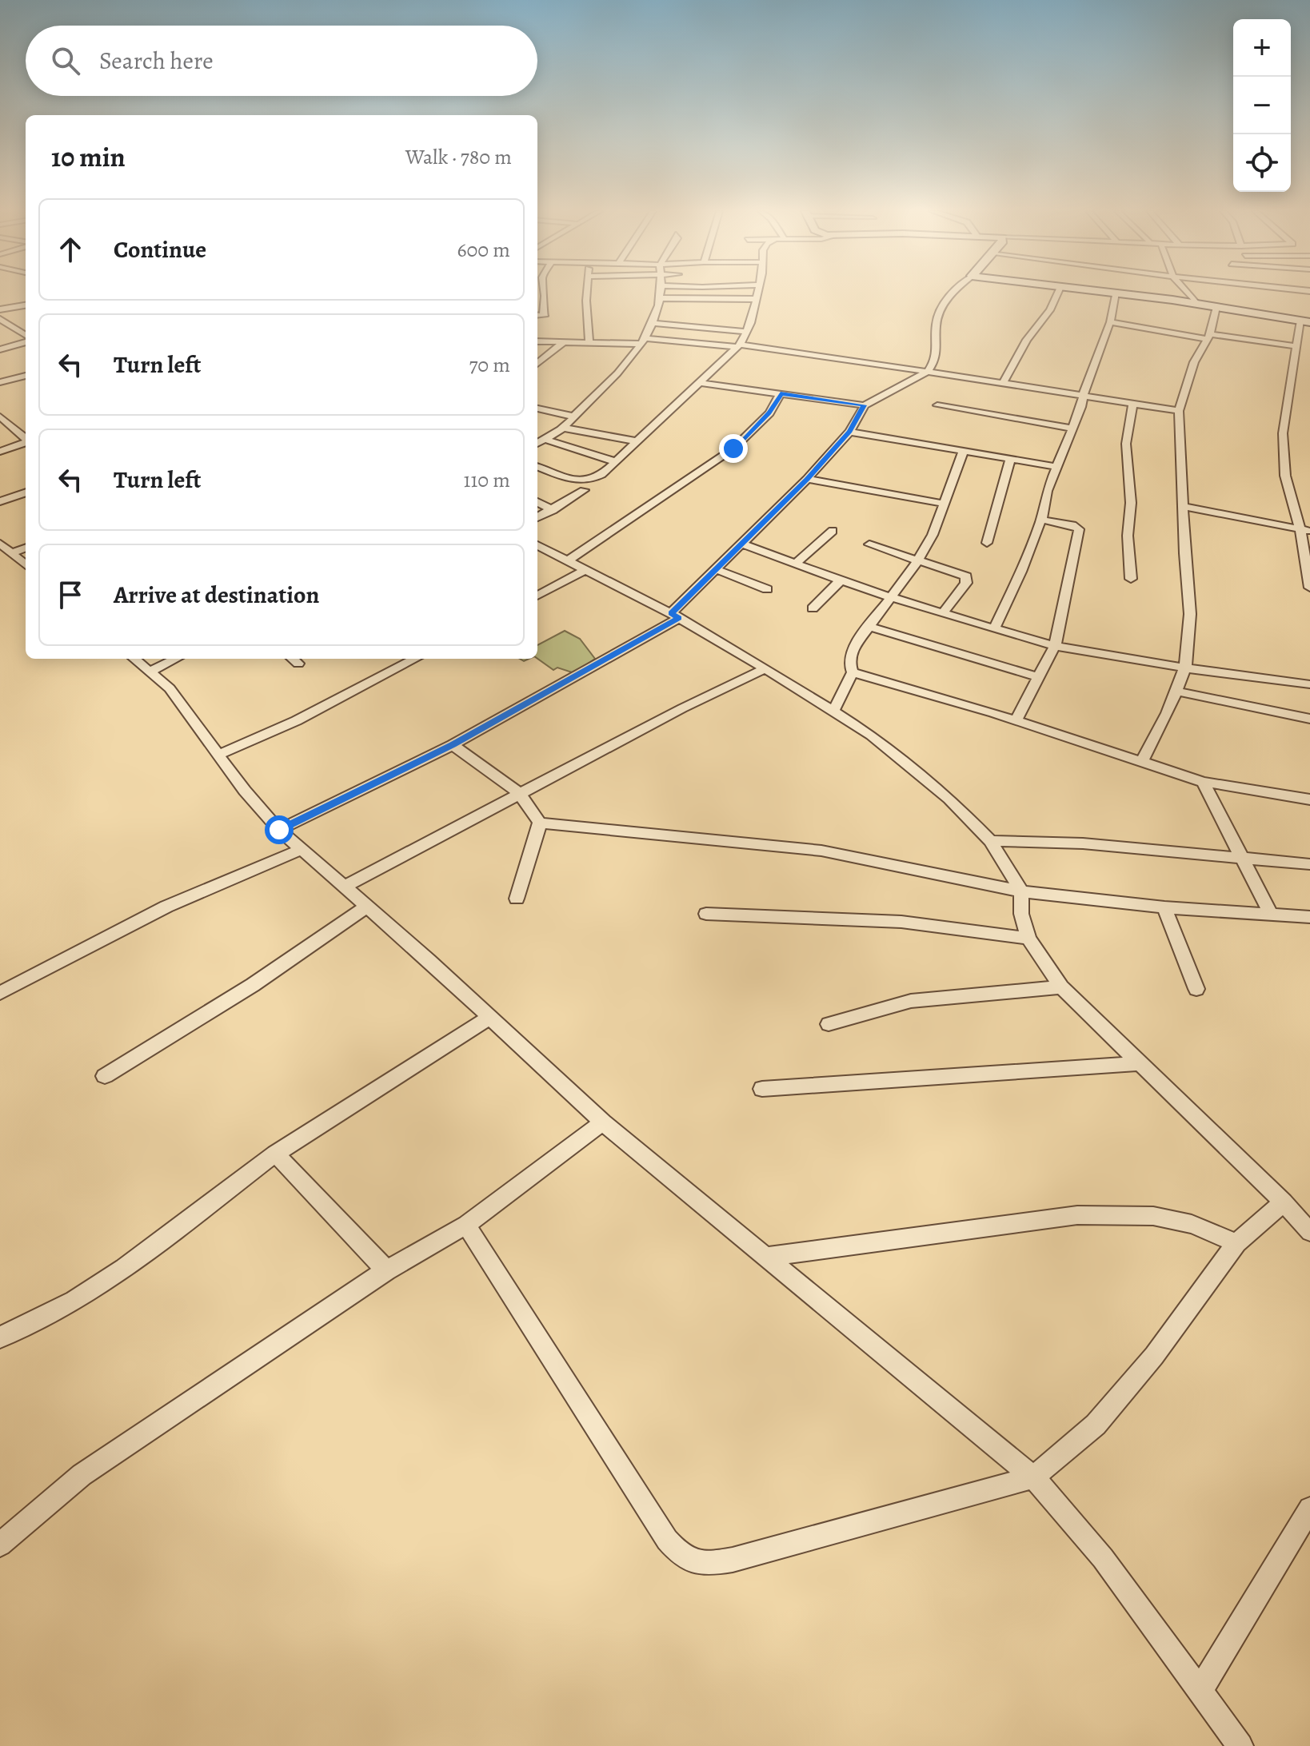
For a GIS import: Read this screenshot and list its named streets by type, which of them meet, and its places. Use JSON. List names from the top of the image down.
{
  "page": {
    "map_buttons": ["+", "−"],
    "search": "Search here",
    "heading": ["10 min", "Walk · 780 m"],
    "list": [
      ["Continue", "600 m"],
      ["Turn left", "70 m"],
      ["Turn left", "110 m"],
      "Arrive at destination"
    ]
  }
}
